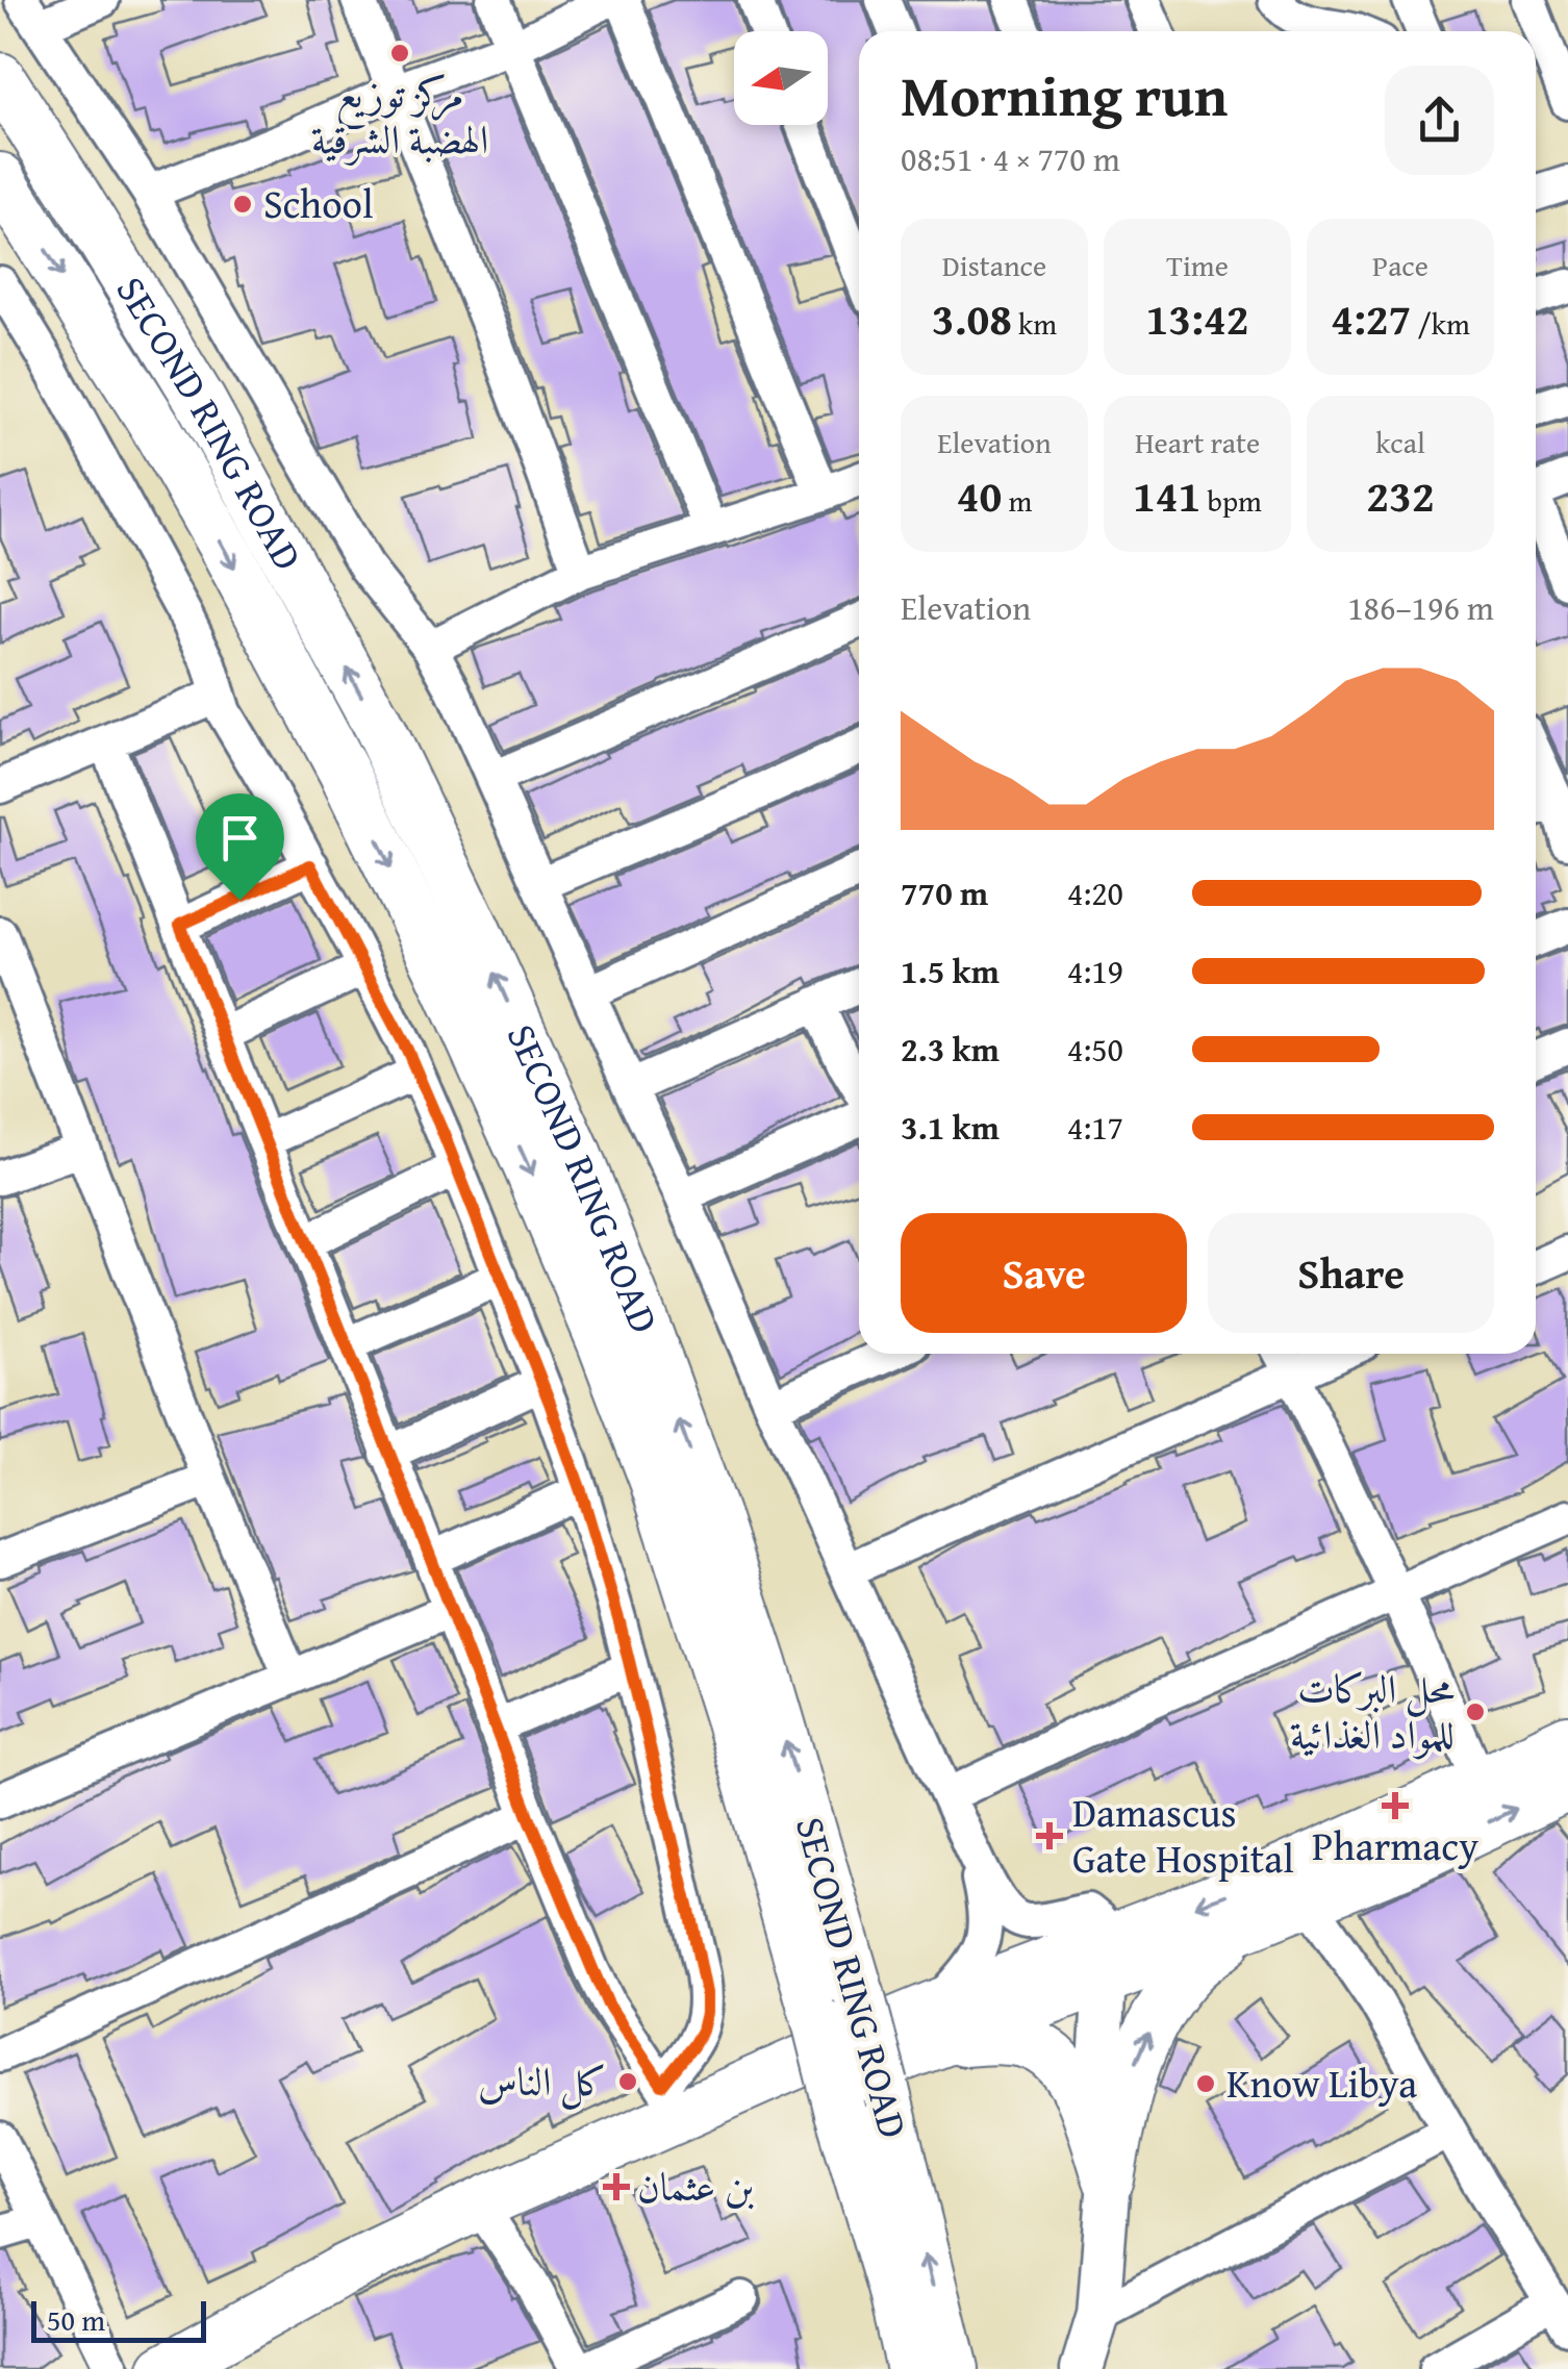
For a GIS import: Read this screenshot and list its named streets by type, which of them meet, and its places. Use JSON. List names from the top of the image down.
{
  "streets": {
    "highway": ["SECOND RING ROAD"]
  },
  "places": {
    "other": [
      "مركز توزيع الهضبة الشرقية",
      "School",
      "محل البركات للمواد الغذائية",
      "كل الناس",
      "Know Libya"
    ],
    "health": ["Pharmacy", "Damascus Gate Hospital", "بن عثمان"]
  },
  "scale_bar": "50 m",
  "north": "left",
  "page": {
    "heading": ["Morning run", "08:51 · 4 × 770 m"],
    "stats": [
      ["Distance", "3.08 km"],
      ["Time", "13:42"],
      ["Pace", "4:27 /km"],
      ["Elevation", "40 m"],
      ["Heart rate", "141 bpm"],
      ["kcal", "232"]
    ],
    "chart": ["Elevation", "186–196 m"],
    "list": [
      {
        "name": "770 m",
        "note": "4:20"
      },
      {
        "name": "1.5 km",
        "note": "4:19"
      },
      {
        "name": "2.3 km",
        "note": "4:50"
      },
      {
        "name": "3.1 km",
        "note": "4:17"
      }
    ],
    "buttons": ["Save", "Share"],
    "scale": "50 m"
  }
}
